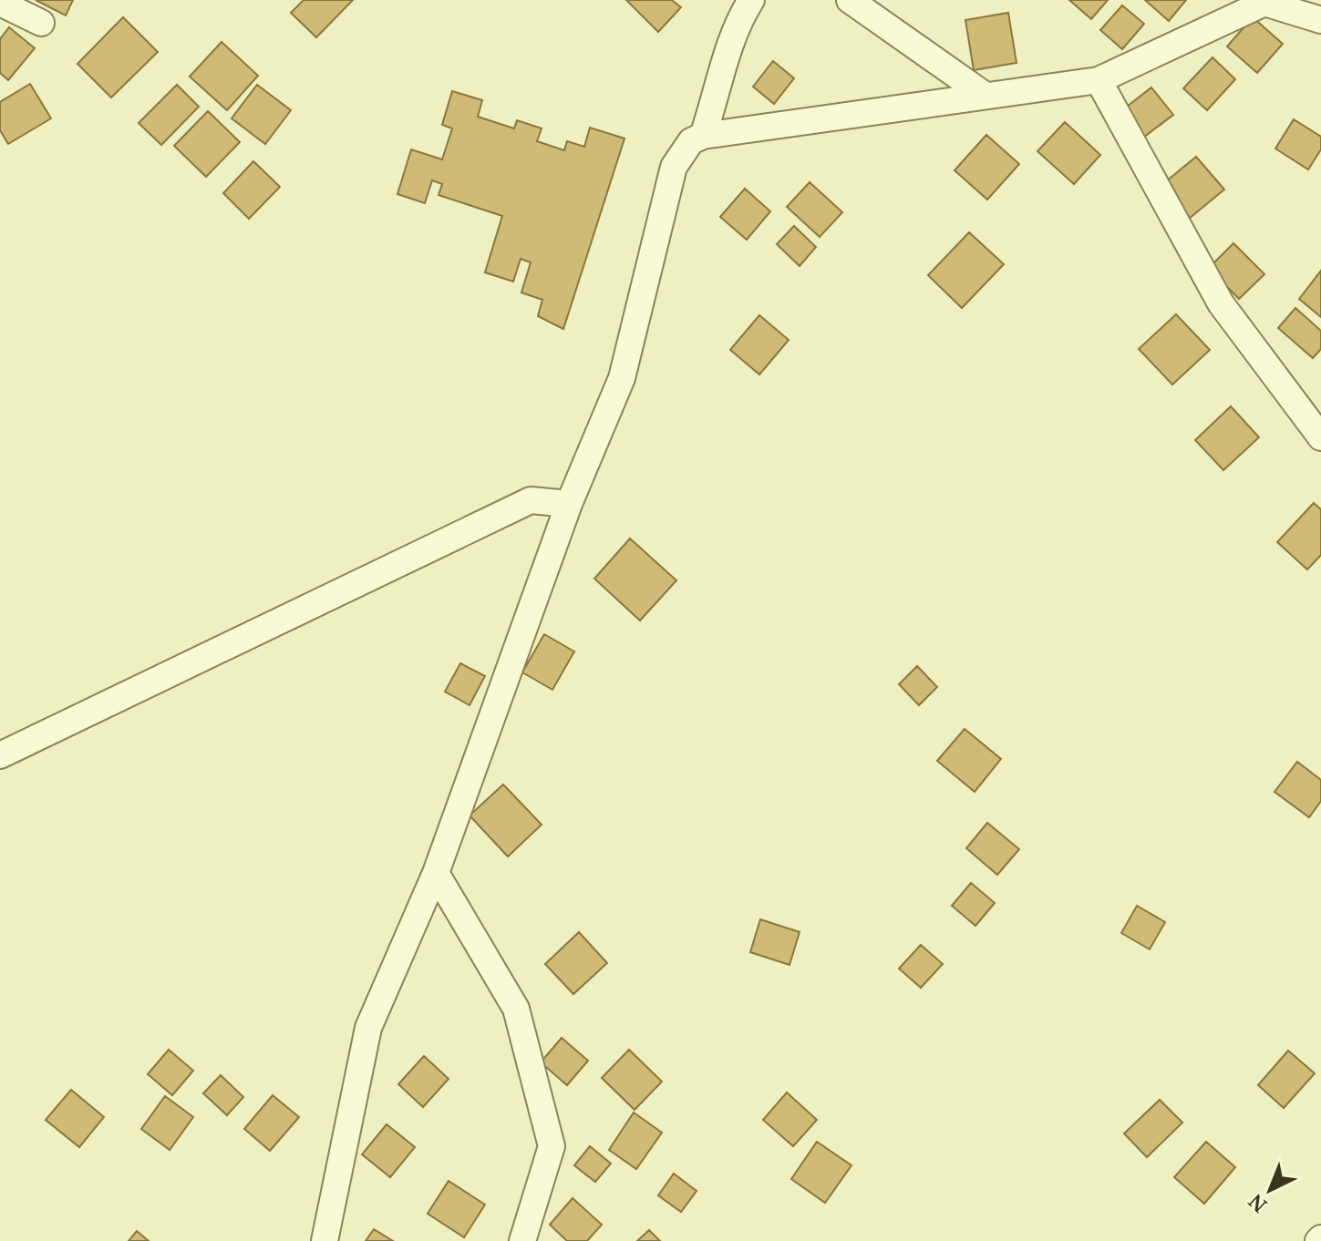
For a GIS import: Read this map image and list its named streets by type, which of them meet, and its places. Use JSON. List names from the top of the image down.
{
  "north": "bottom left"
}
